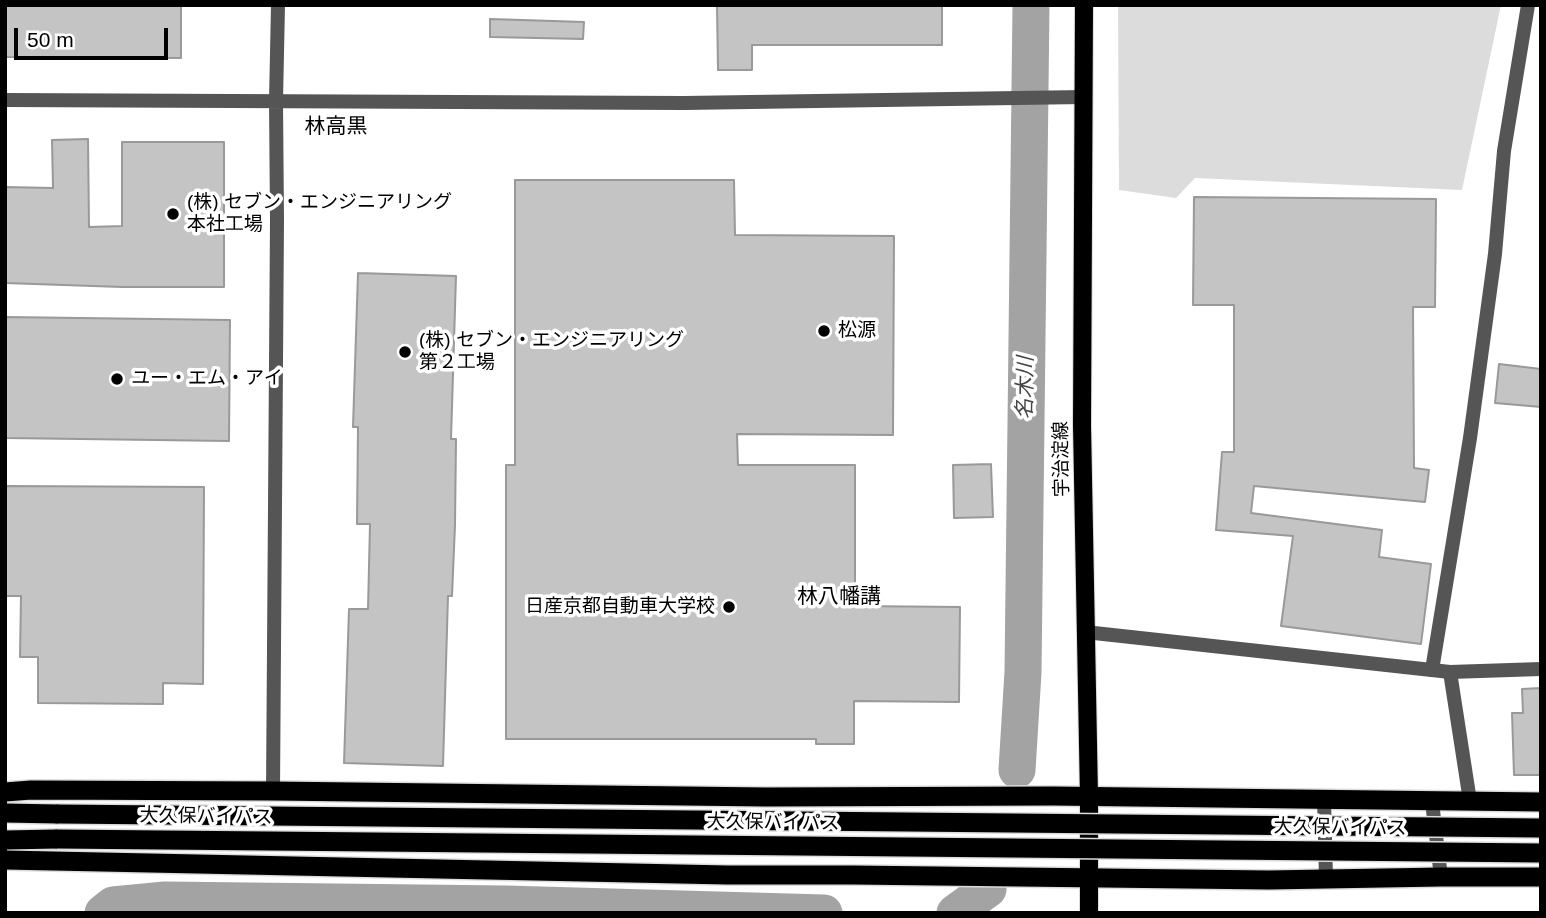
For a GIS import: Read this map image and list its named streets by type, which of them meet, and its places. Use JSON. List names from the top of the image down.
{
  "streets": {
    "highway": ["大久保バイパス"],
    "main road": ["宇治淀線"]
  },
  "districts": ["林高黒", "林八幡講"],
  "water": ["名木川"],
  "places": [
    "(株) セブン・エンジニアリング 本社工場",
    "松源",
    "(株) セブン・エンジニアリング 第２工場",
    "ユー・エム・アイ",
    "日産京都自動車大学校"
  ],
  "scale_bar": "50 m"
}
